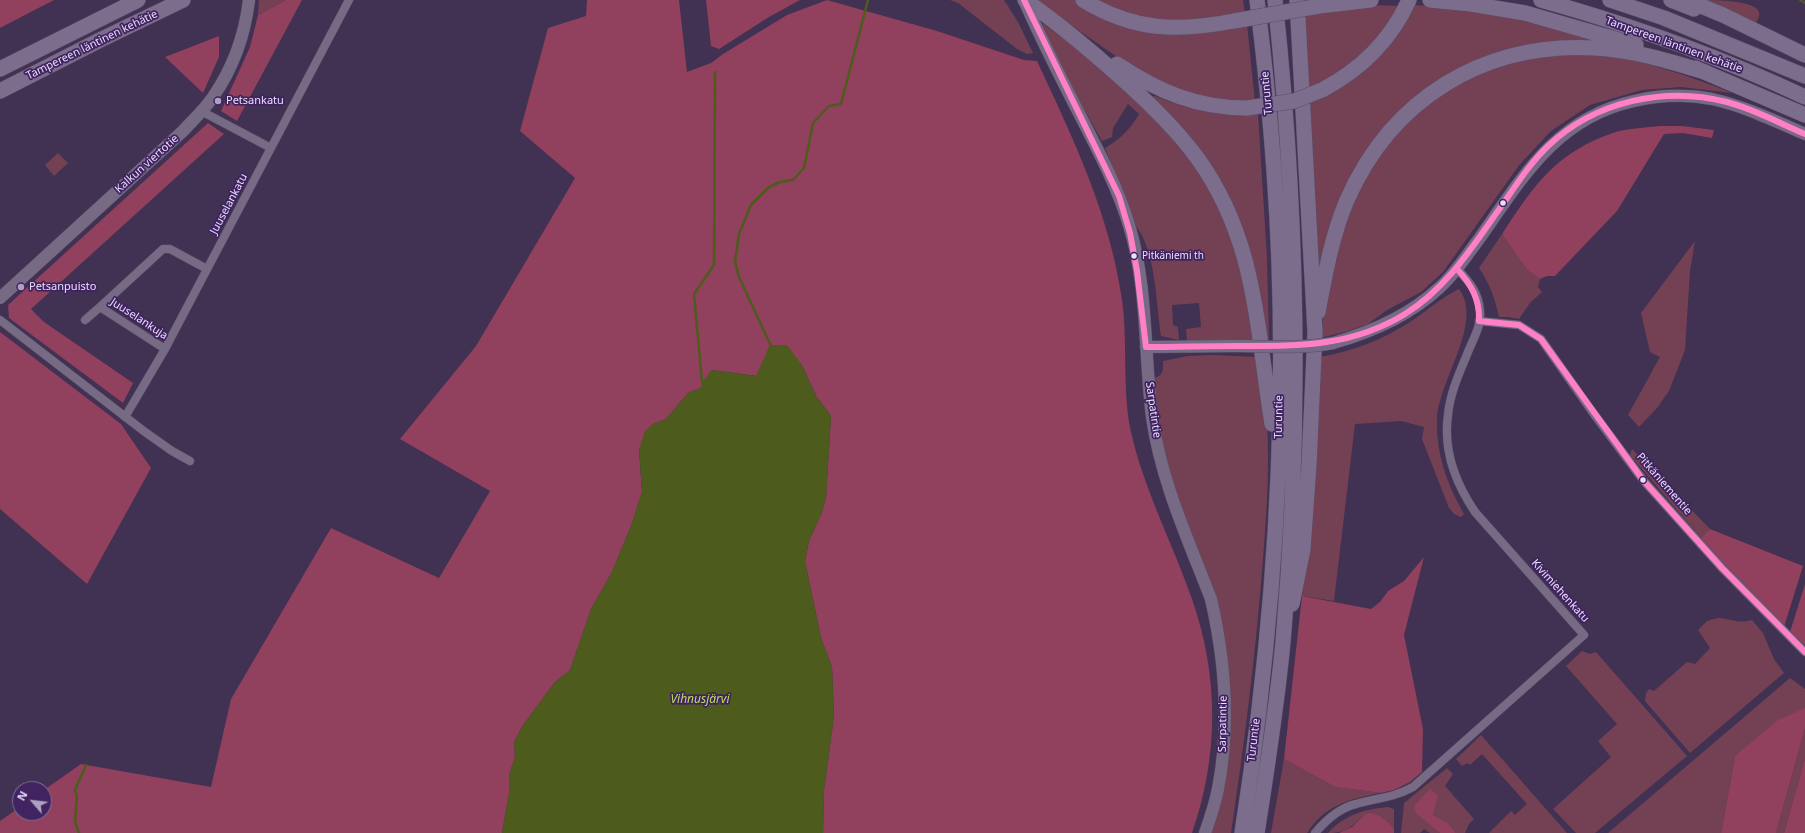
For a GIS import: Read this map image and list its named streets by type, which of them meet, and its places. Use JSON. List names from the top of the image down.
{
  "streets": {
    "highway": ["Tampereen läntinen kehätie", "Turuntie"],
    "street": [
      "Kalkun viertotie",
      "Juuselankatu",
      "Juuselankuja",
      "Sarpatintie",
      "Pitkäniementie",
      "Kivimiehenkatu"
    ]
  },
  "crossings": [
    ["Juuselankatu", "Juuselankuja"],
    ["Pitkäniementie", "Kivimiehenkatu"]
  ],
  "water": ["Vihnusjärvi"],
  "places": ["Petsankatu", "Pitkäniemi th", "Petsanpuisto"],
  "north": "top left"
}
